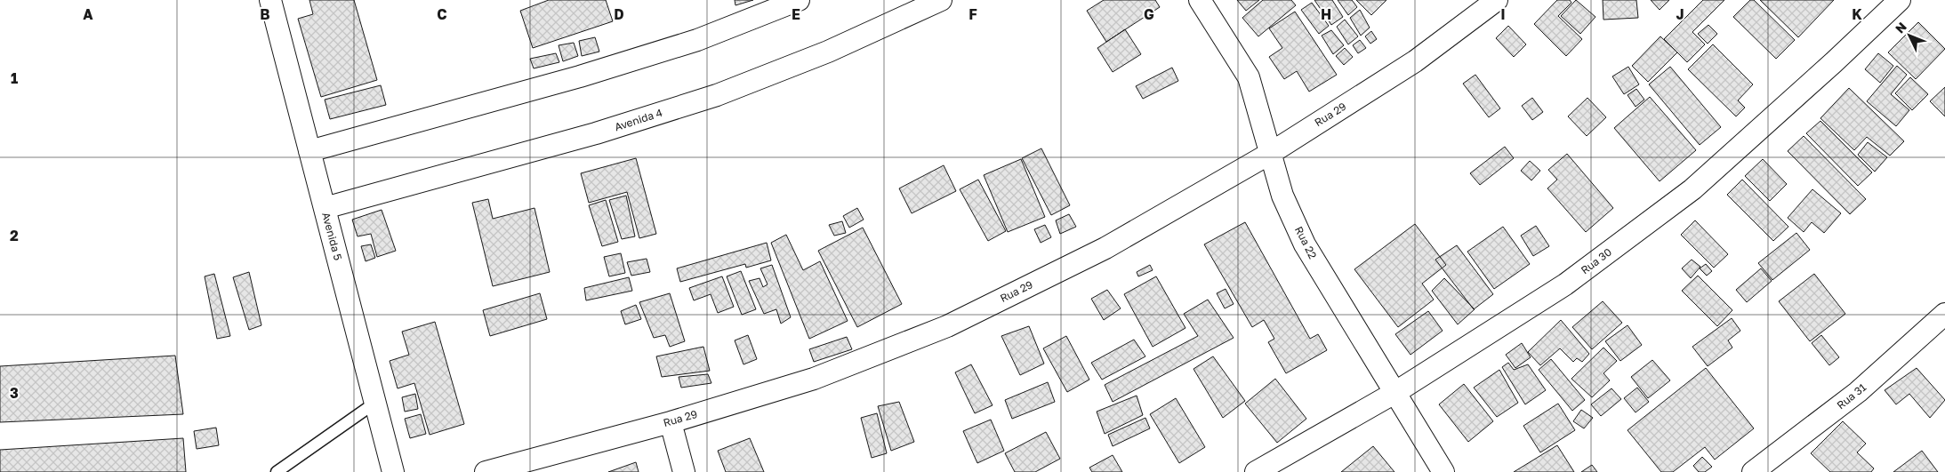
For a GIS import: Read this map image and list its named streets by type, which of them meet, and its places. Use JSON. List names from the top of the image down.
{
  "streets": {
    "street": [
      "Rua 29",
      "Avenida 4",
      "Avenida 5",
      "Rua 22",
      "Rua 30",
      "Rua 31"
    ]
  },
  "crossings": [
    ["Rua 29", "Rua 22"],
    ["Avenida 4", "Avenida 5"],
    ["Rua 22", "Rua 30"]
  ],
  "north": "top left",
  "grid": {
    "columns": [
      "A",
      "B",
      "C",
      "D",
      "E",
      "F",
      "G",
      "H",
      "I",
      "J",
      "K"
    ],
    "rows": ["1", "2", "3"]
  }
}
